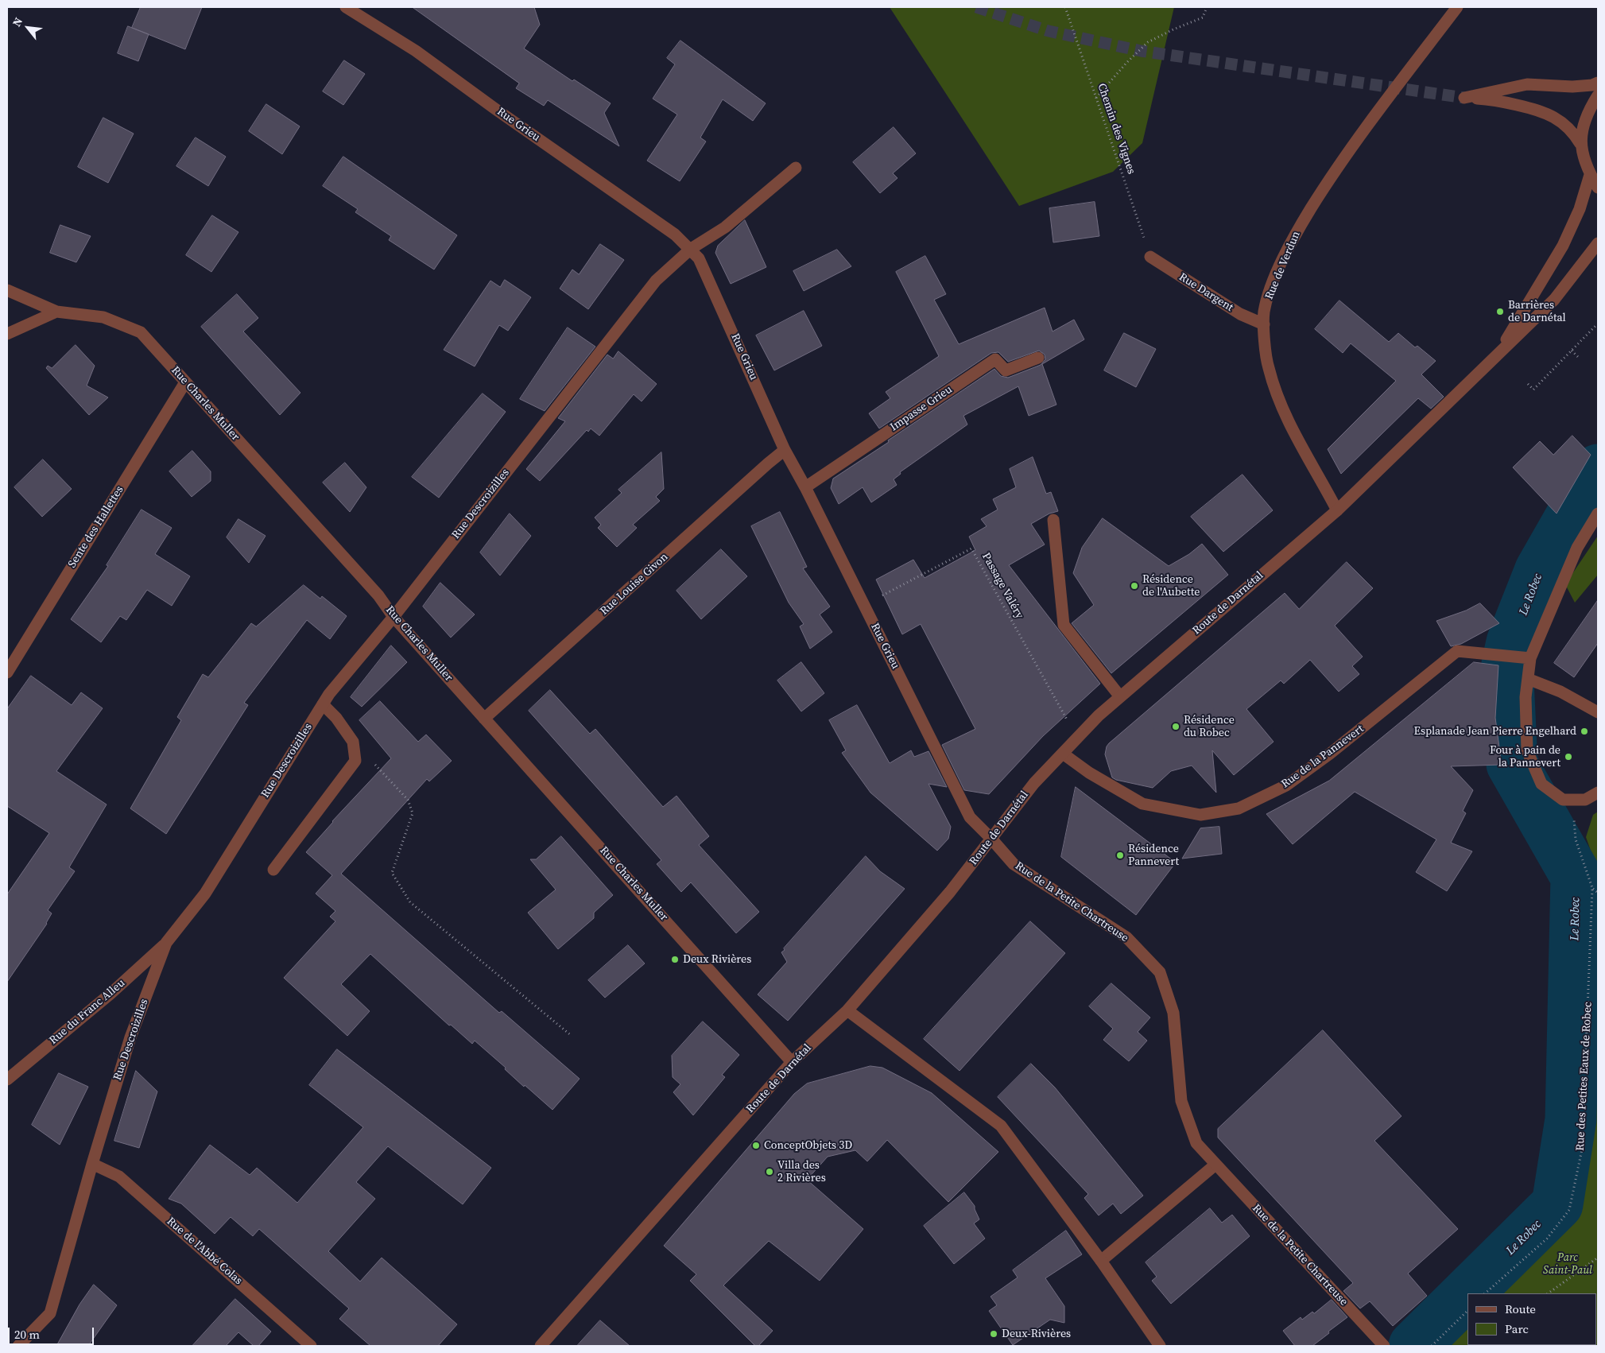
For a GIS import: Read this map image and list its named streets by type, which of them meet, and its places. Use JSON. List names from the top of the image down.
{
  "streets": {
    "street": [
      "Rue Grieu",
      "Rue de Verdun",
      "Rue Dargent",
      "Rue Charles Muller",
      "Impasse Grieu",
      "Rue Descroizilles",
      "Sente des Hallettes",
      "Rue Louise Givon",
      "Route de Darnétal",
      "Rue de la Pannevert",
      "Rue de la Petite Chartreuse",
      "Rue du Franc Alleu",
      "Rue de l'Abbé Colas"
    ],
    "path": ["Chemin des Vignes", "Passage Valéry", "Rue des Petites Eaux de Robec"]
  },
  "crossings": [
    ["Rue Grieu", "Impasse Grieu"],
    ["Rue Grieu", "Rue Descroizilles"],
    ["Rue Grieu", "Rue Louise Givon"],
    ["Rue Grieu", "Passage Valéry"],
    ["Rue Grieu", "Route de Darnétal"],
    ["Rue Grieu", "Rue de la Petite Chartreuse"],
    ["Chemin des Vignes", "Rue Dargent"],
    ["Rue de Verdun", "Rue Dargent"],
    ["Rue de Verdun", "Route de Darnétal"],
    ["Rue Charles Muller", "Rue Descroizilles"],
    ["Rue Charles Muller", "Sente des Hallettes"],
    ["Rue Charles Muller", "Rue Louise Givon"],
    ["Rue Charles Muller", "Route de Darnétal"],
    ["Rue Descroizilles", "Rue du Franc Alleu"],
    ["Rue Descroizilles", "Rue de l'Abbé Colas"],
    ["Passage Valéry", "Route de Darnétal"],
    ["Route de Darnétal", "Rue de la Pannevert"],
    ["Route de Darnétal", "Rue de la Petite Chartreuse"]
  ],
  "water": ["Le Robec"],
  "parks": ["Parc Saint-Paul"],
  "places": [
    "Barrières de Darnétal",
    "Résidence de l'Aubette",
    "Résidence du Robec",
    "Esplanade Jean Pierre Engelhard",
    "Four à pain de la Pannevert",
    "Résidence Pannevert",
    "Deux Rivières",
    "ConceptObjets 3D",
    "Villa des 2 Rivières",
    "Deux-Rivières"
  ],
  "legend": ["Route", "Parc"],
  "scale_bar": "20 m",
  "north": "top left"
}
